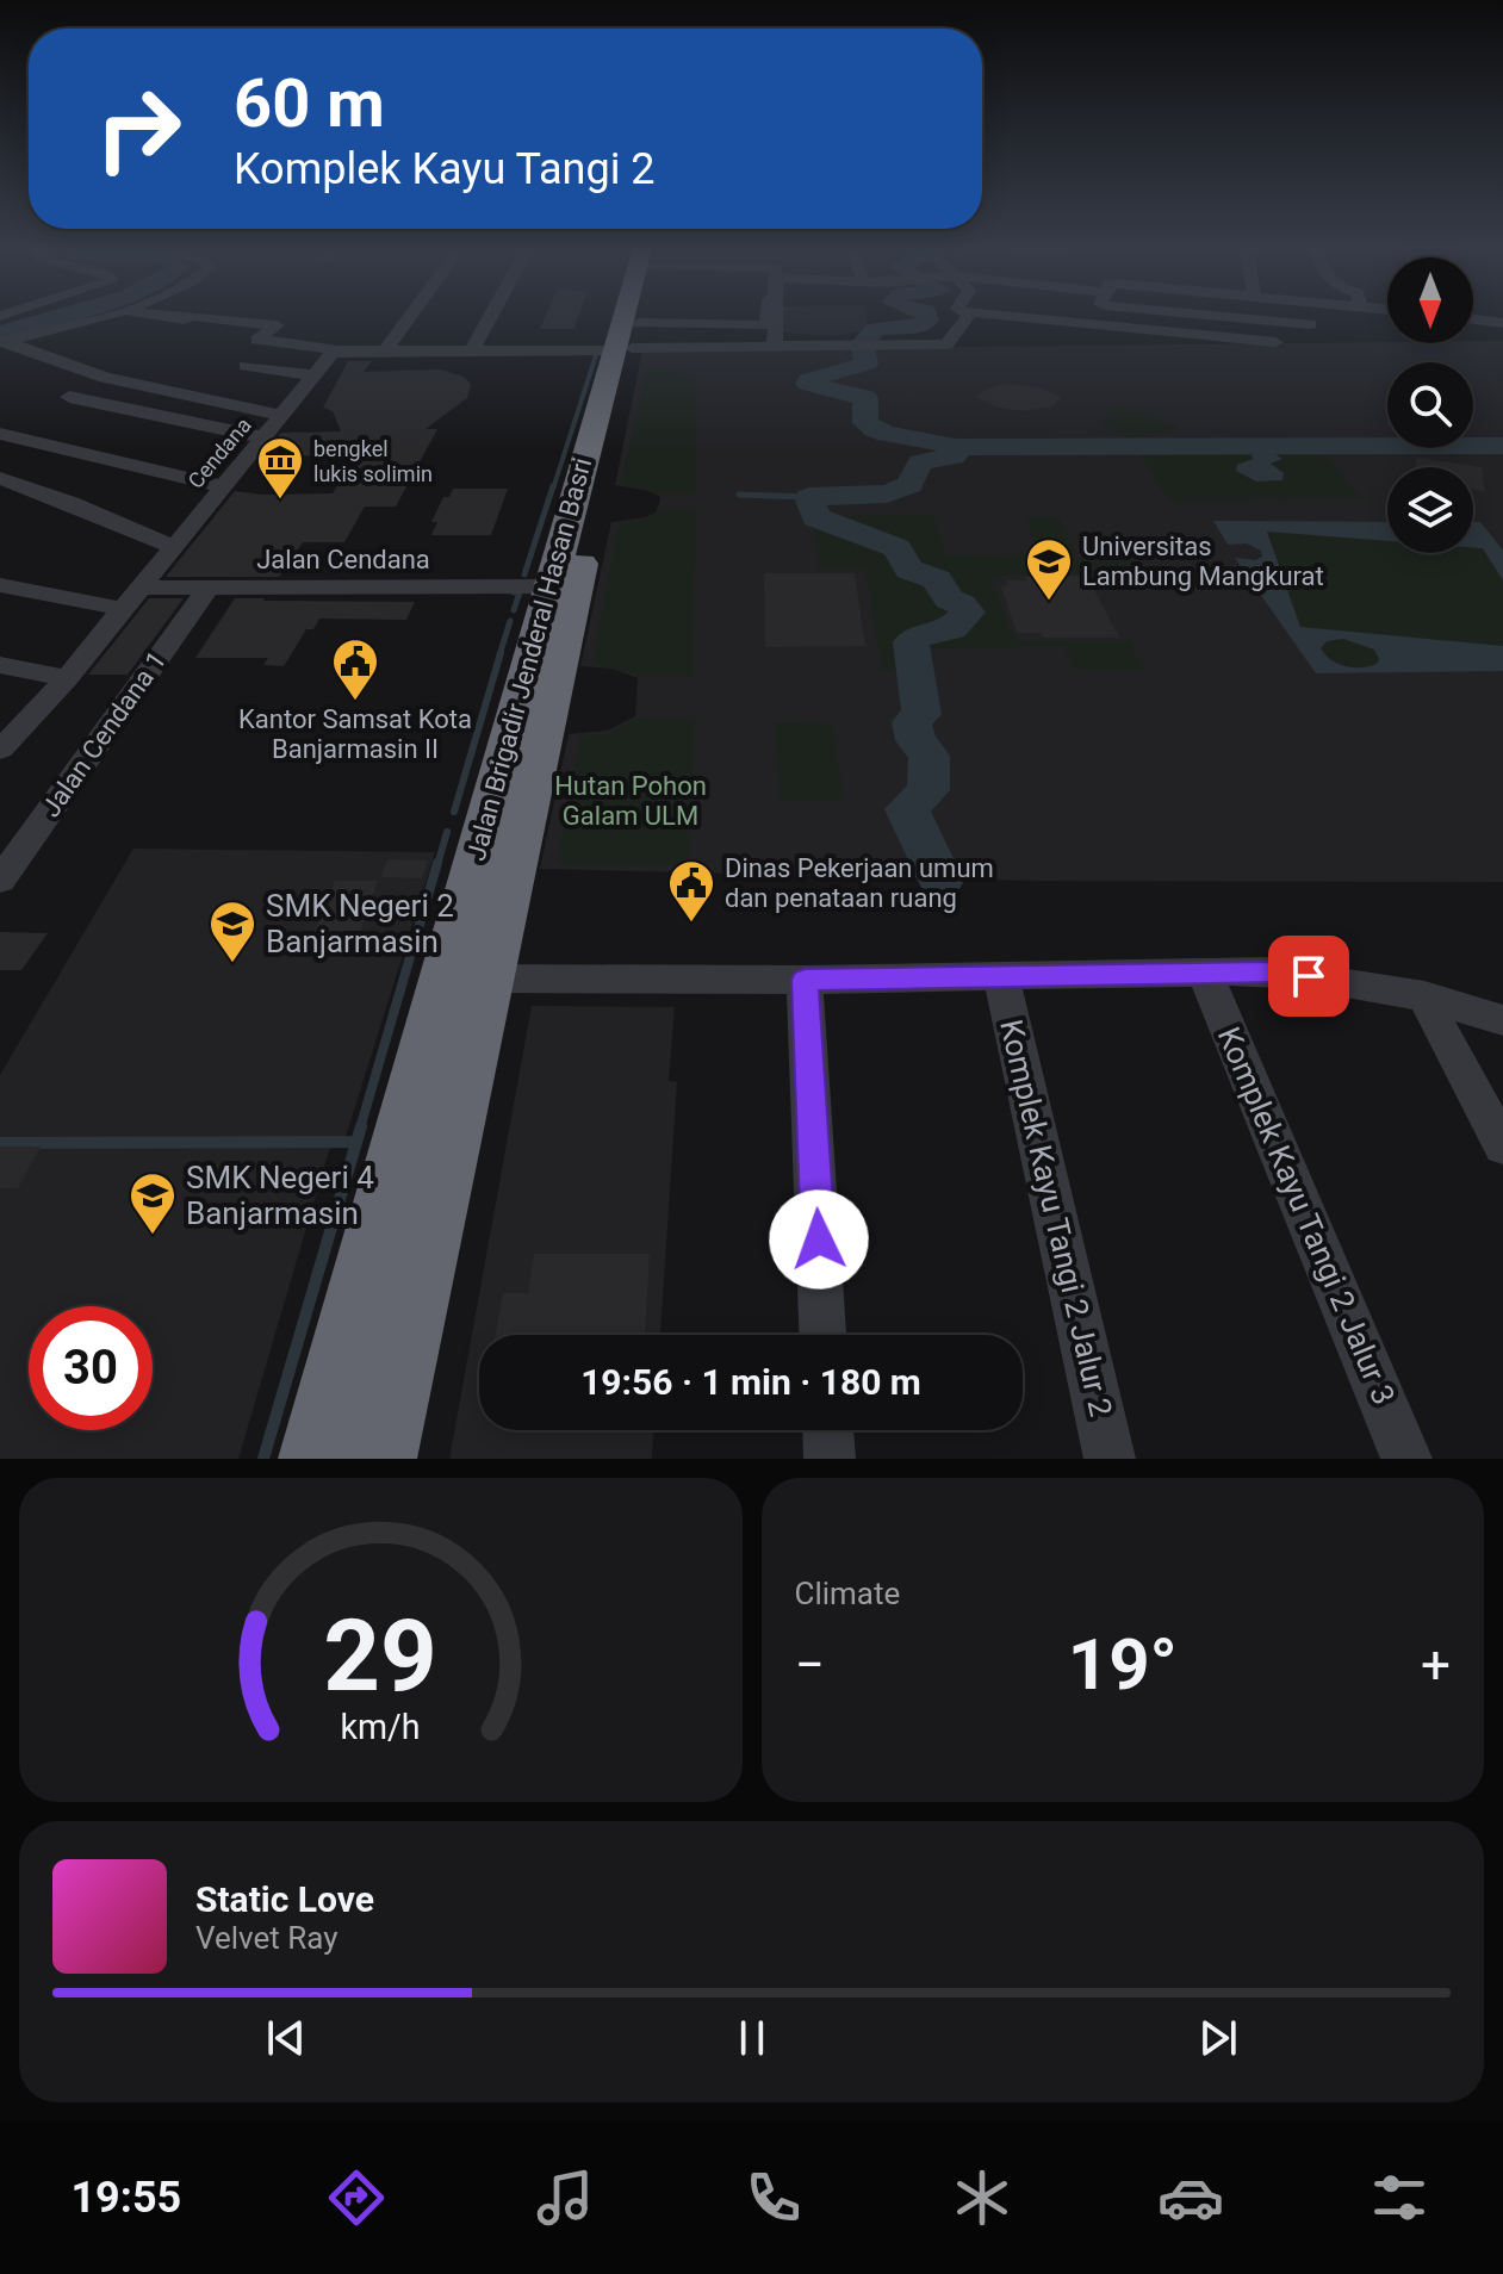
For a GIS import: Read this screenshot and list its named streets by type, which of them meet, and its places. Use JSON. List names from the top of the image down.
{
  "streets": {
    "highway": ["Jalan Brigadir Jenderal Hasan Basri"],
    "street": [
      "Cendana",
      "Jalan Cendana",
      "Jalan Cendana 1",
      "Komplek Kayu Tangi 2 Jalur 3",
      "Komplek Kayu Tangi 2 Jalur 2"
    ]
  },
  "crossings": [
    ["Cendana", "Jalan Cendana"],
    ["Jalan Cendana", "Jalan Brigadir Jenderal Hasan Basri"],
    ["Jalan Cendana", "Jalan Cendana 1"]
  ],
  "parks": ["Hutan Pohon Galam ULM"],
  "places": {
    "museum": ["bengkel lukis solimin"],
    "school or university": ["Universitas Lambung Mangkurat", "SMK Negeri 2 Banjarmasin", "SMK Negeri 4 Banjarmasin"],
    "public building": ["Kantor Samsat Kota Banjarmasin II", "Dinas Pekerjaan umum dan penataan ruang"]
  },
  "north": "bottom",
  "page": {
    "turn": ["60 m", "Komplek Kayu Tangi 2"],
    "limit": "30",
    "trip": "19:56 · 1 min · 180 m",
    "tile": "Climate",
    "heat": ["−", "19°", "+"],
    "song": ["Static Love", "Velvet Ray"],
    "tabs": "19:55",
    "gauge": ["29", "km/h"]
  }
}
